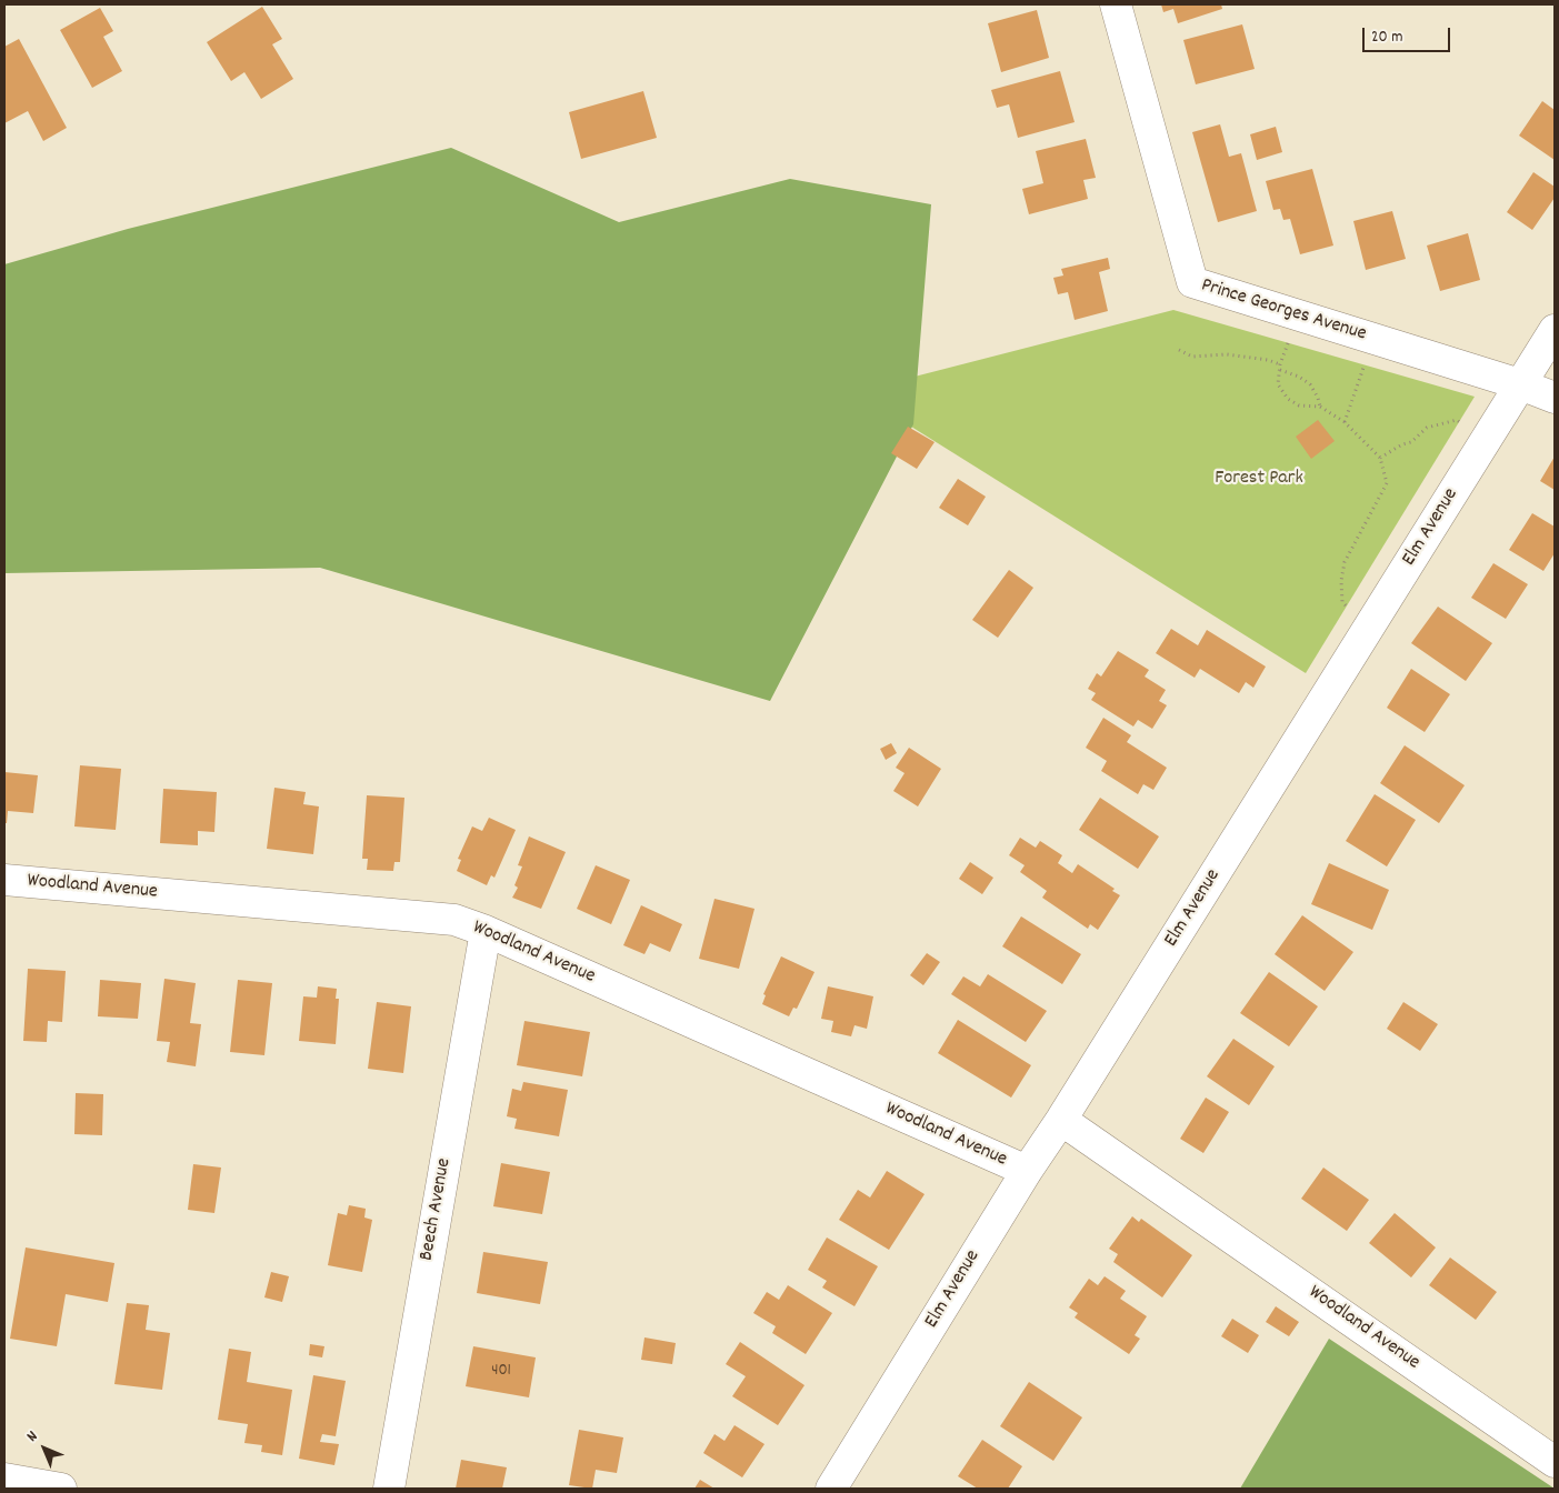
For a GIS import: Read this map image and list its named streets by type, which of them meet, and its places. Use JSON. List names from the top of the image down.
{
  "streets": {
    "street": [
      "Prince Georges Avenue",
      "Elm Avenue",
      "Woodland Avenue",
      "Beech Avenue"
    ]
  },
  "crossings": [
    ["Prince Georges Avenue", "Elm Avenue"],
    ["Elm Avenue", "Woodland Avenue"],
    ["Woodland Avenue", "Beech Avenue"]
  ],
  "parks": ["Forest Park"],
  "house_numbers": ["401"],
  "scale_bar": "20 m",
  "north": "top left"
}
